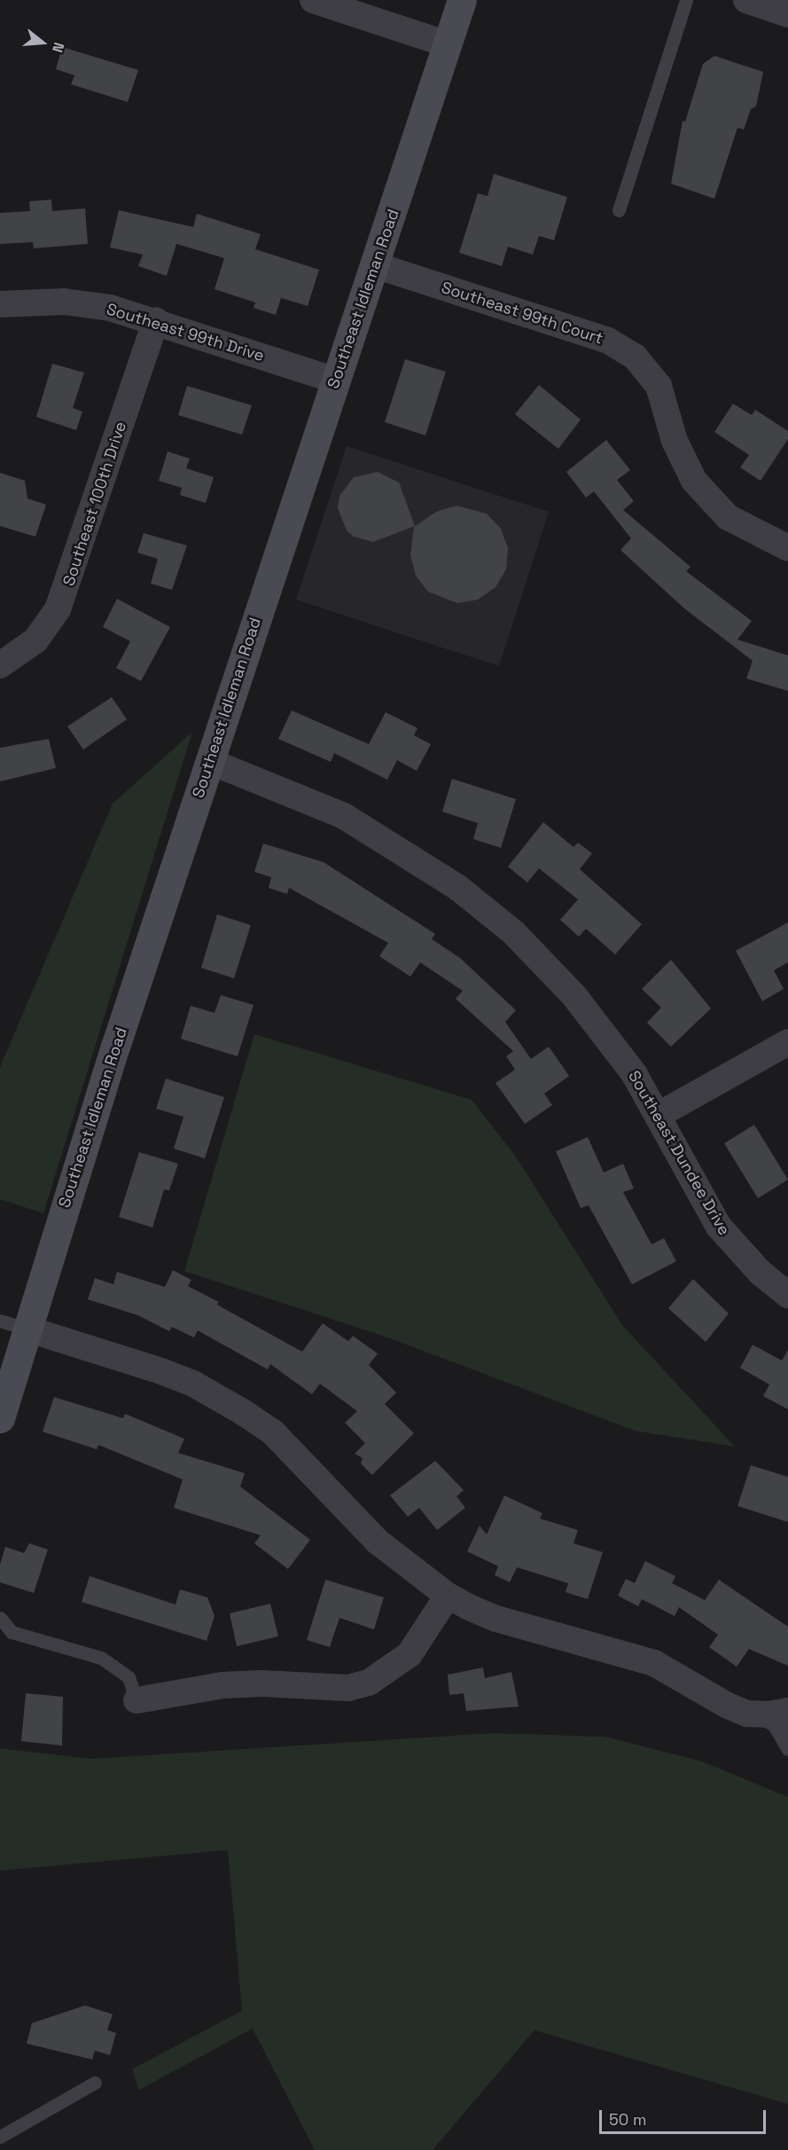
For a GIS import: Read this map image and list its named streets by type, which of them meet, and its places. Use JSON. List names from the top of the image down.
{
  "streets": {
    "main road": ["Southeast Idleman Road"],
    "street": [
      "Southeast 99th Court",
      "Southeast 99th Drive",
      "Southeast 100th Drive",
      "Southeast Dundee Drive"
    ]
  },
  "crossings": [
    ["Southeast Idleman Road", "Southeast 99th Court"],
    ["Southeast Idleman Road", "Southeast 99th Drive"],
    ["Southeast Idleman Road", "Southeast Dundee Drive"],
    ["Southeast 99th Drive", "Southeast 100th Drive"]
  ],
  "scale_bar": "50 m",
  "north": "right"
}
